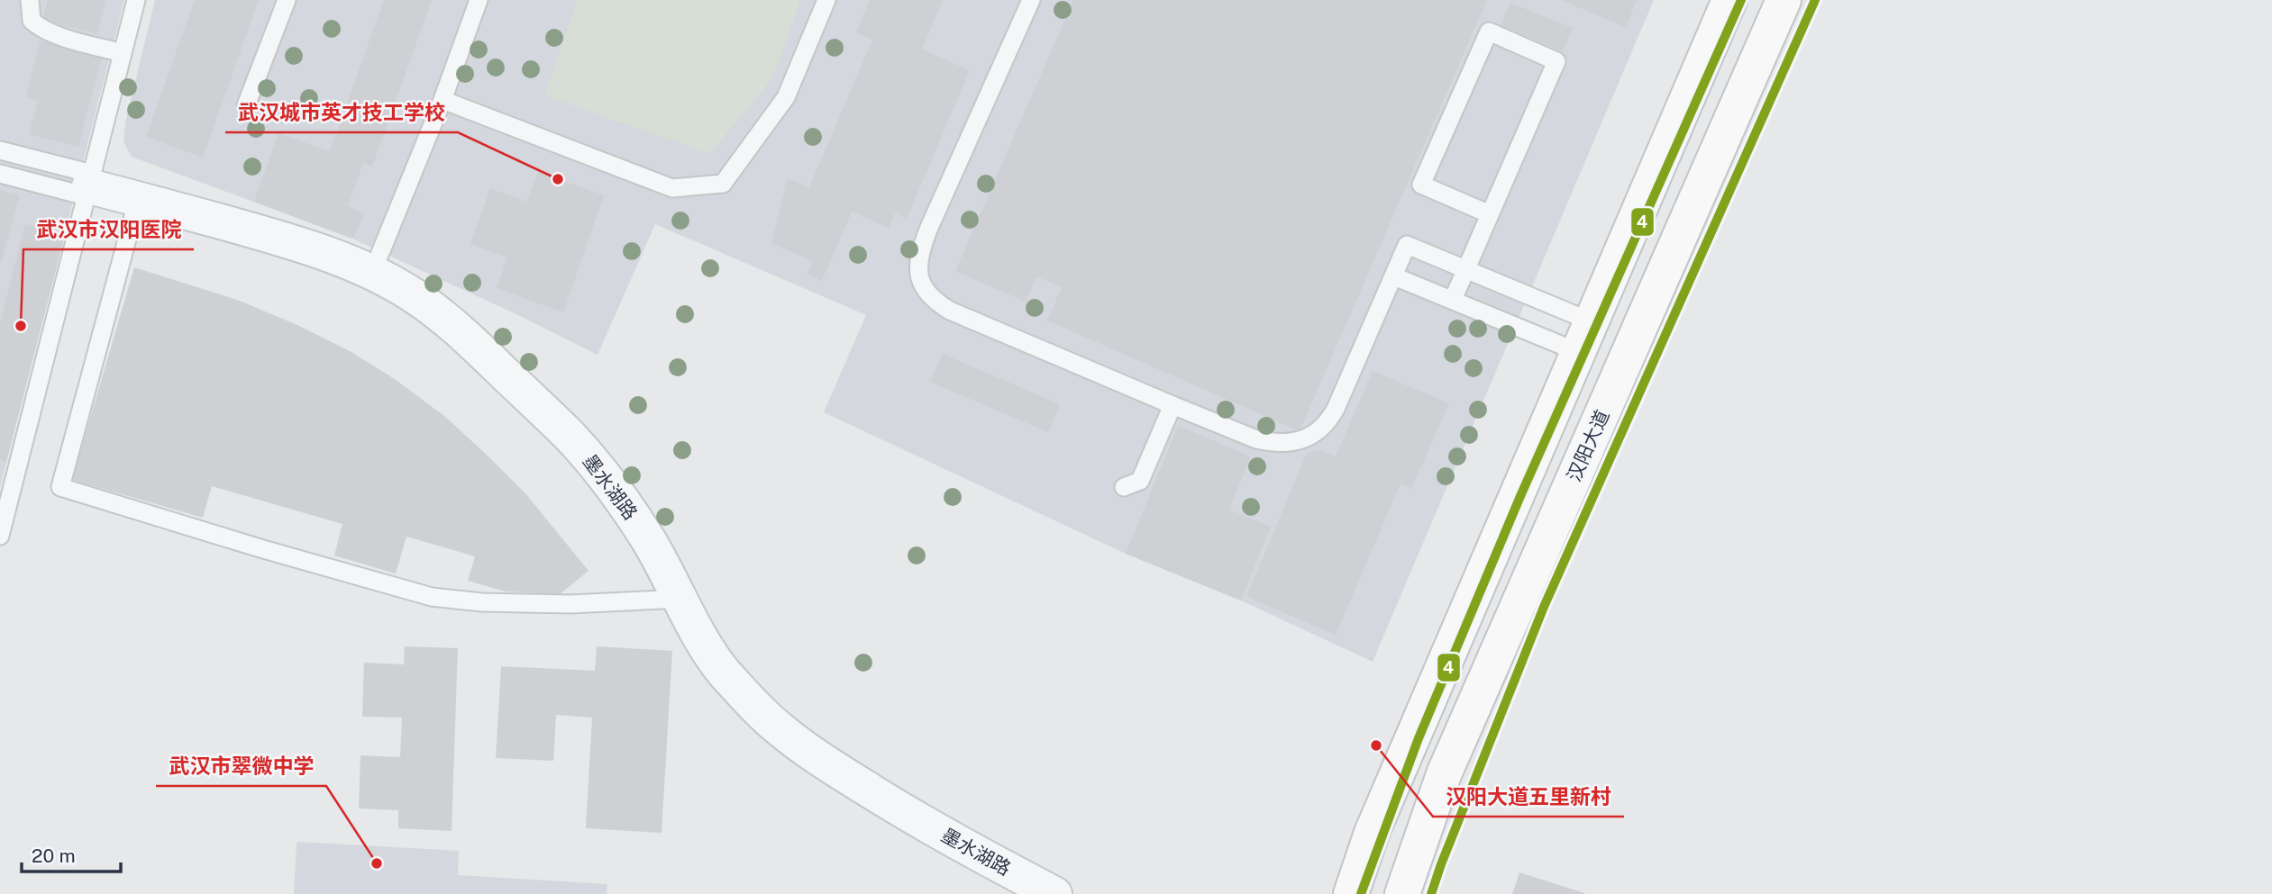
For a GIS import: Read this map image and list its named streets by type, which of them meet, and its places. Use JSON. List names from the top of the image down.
{
  "streets": {
    "main road": ["汉阳大道"],
    "street": ["墨水湖路"]
  },
  "places": [
    "武汉城市英才技工学校",
    "武汉市汉阳医院",
    "汉阳大道五里新村",
    "武汉市翠微中学"
  ],
  "lines": ["transit line 4"],
  "scale_bar": "20 m"
}
